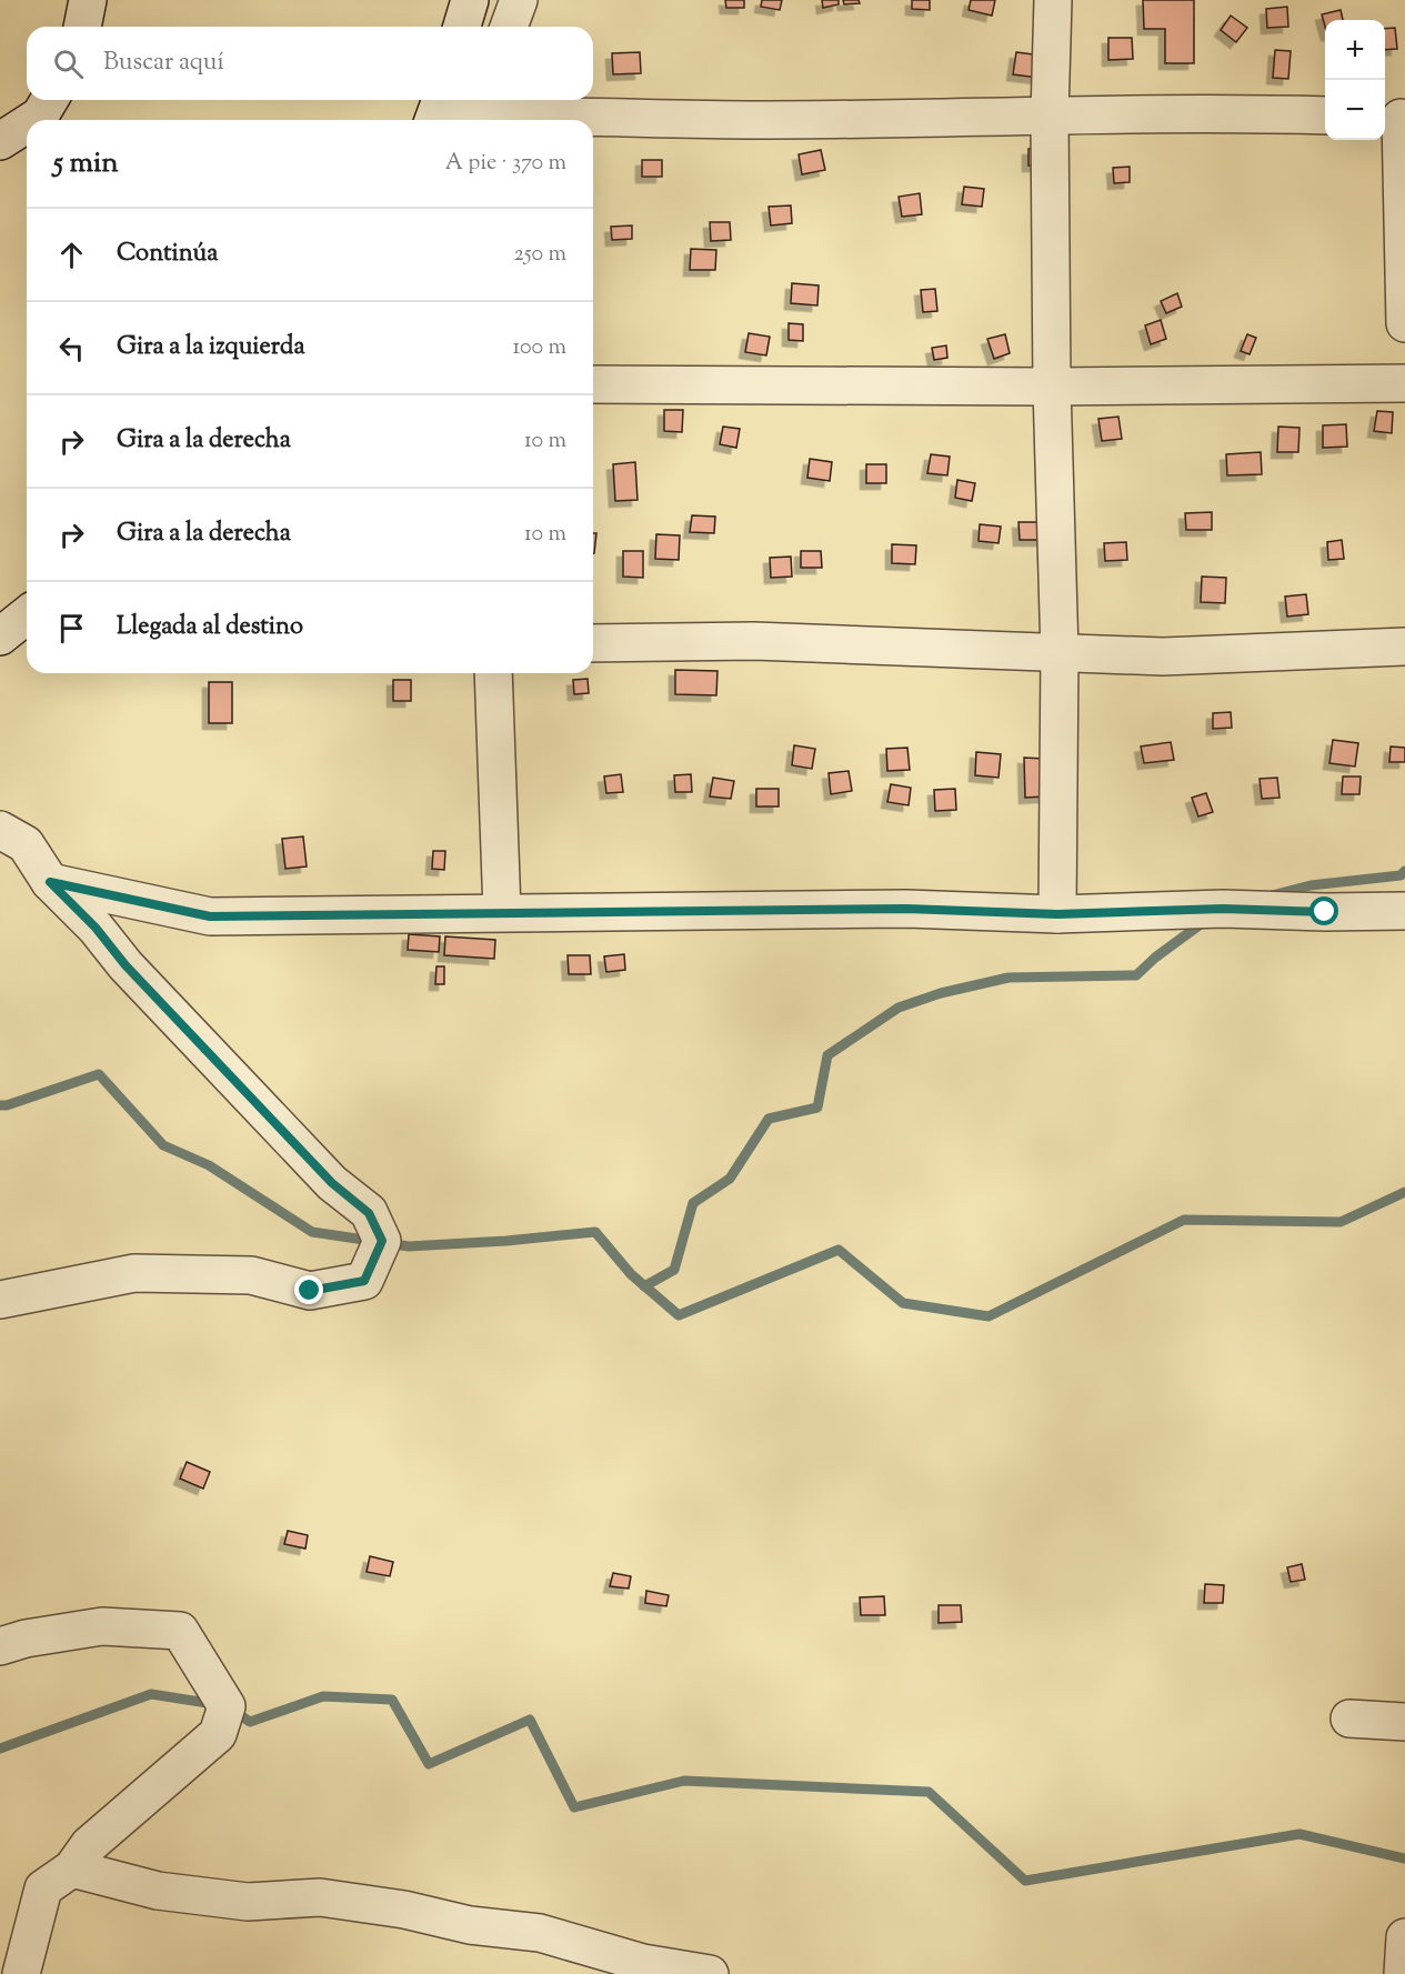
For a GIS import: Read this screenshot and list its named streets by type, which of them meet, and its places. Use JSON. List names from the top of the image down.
{
  "page": {
    "map_buttons": ["+", "−"],
    "search": "Buscar aquí",
    "heading": ["5 min", "A pie · 370 m"],
    "list": [
      ["Continúa", "250 m"],
      ["Gira a la izquierda", "100 m"],
      ["Gira a la derecha", "10 m"],
      ["Gira a la derecha", "10 m"],
      "Llegada al destino"
    ]
  }
}
